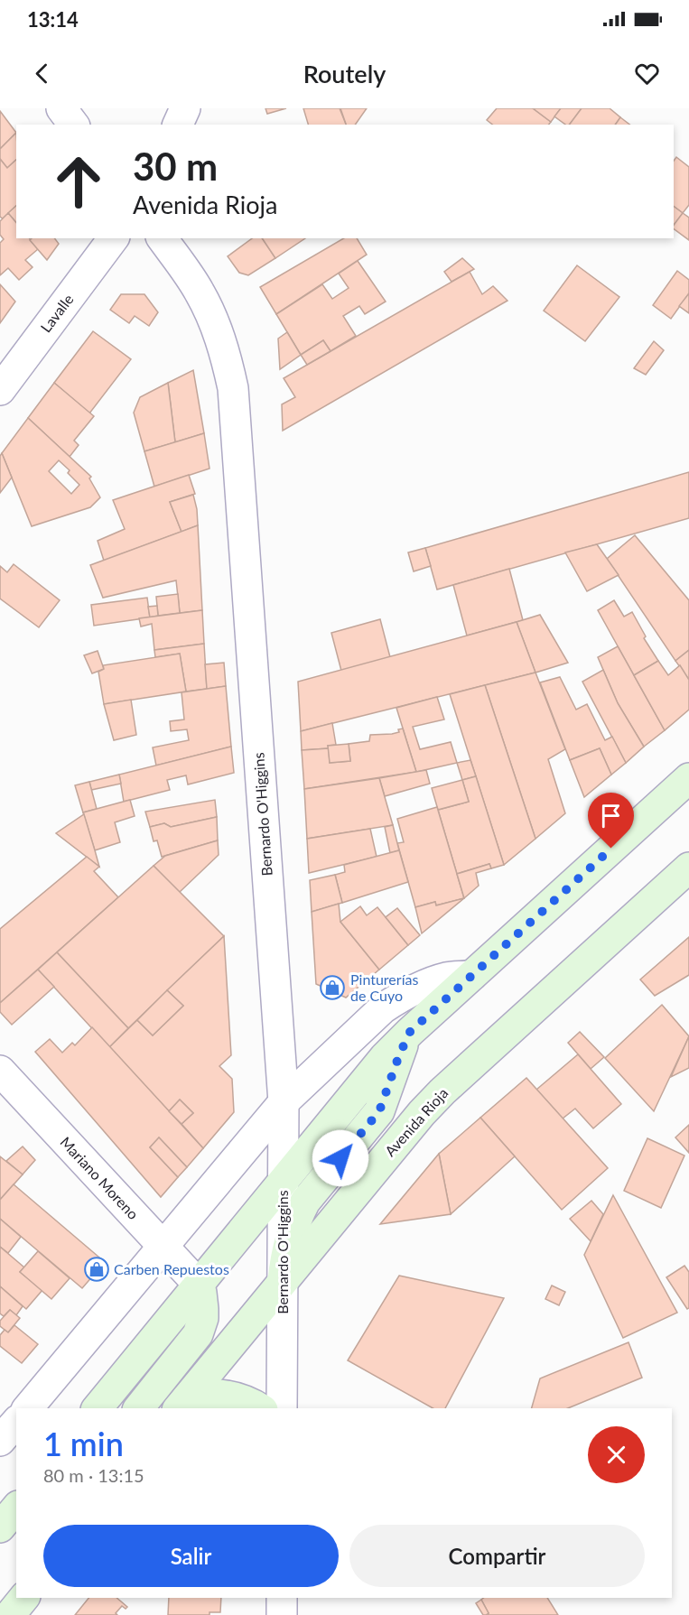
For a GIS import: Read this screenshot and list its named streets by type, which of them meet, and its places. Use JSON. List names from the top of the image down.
{
  "streets": {
    "main road": ["Avenida Rioja"],
    "street": ["Lavalle", "Bernardo O'Higgins", "Mariano Moreno"]
  },
  "crossings": [
    ["Bernardo O'Higgins", "Avenida Rioja"]
  ],
  "places": {
    "shop": ["Pinturerías de Cuyo", "Carben Repuestos"]
  },
  "page": {
    "status": "13:14",
    "header": "Routely",
    "turn": ["30 m", "Avenida Rioja"],
    "heading": ["1 min", "80 m · 13:15"],
    "buttons": ["Salir", "Compartir"]
  }
}
